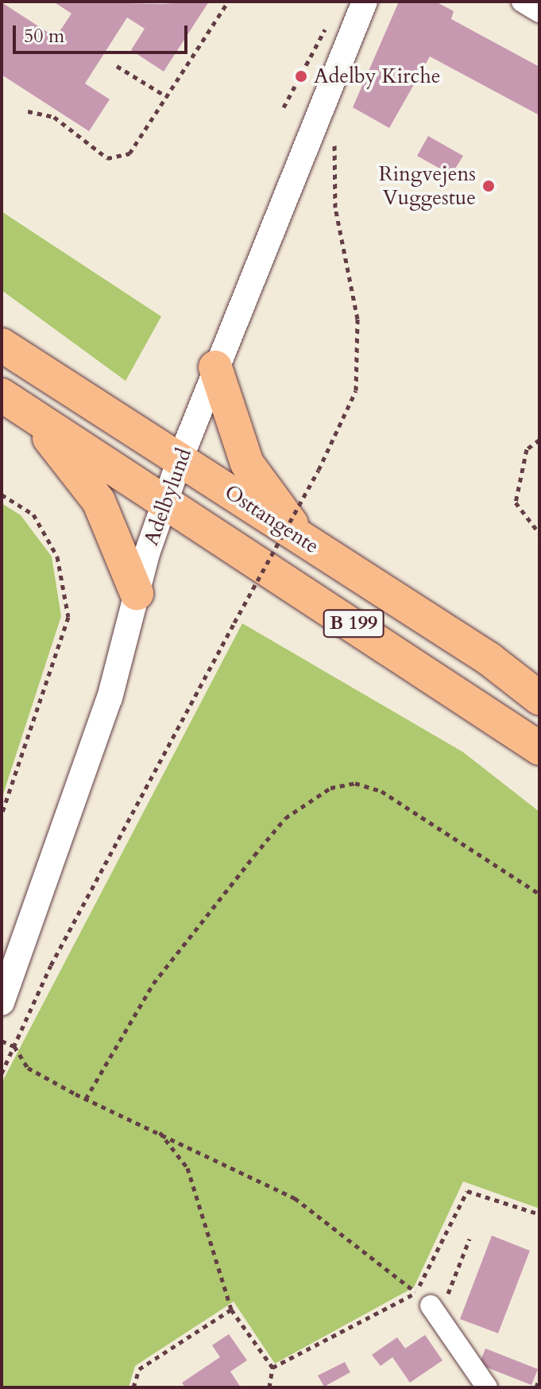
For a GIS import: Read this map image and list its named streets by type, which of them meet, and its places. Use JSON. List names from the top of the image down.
{
  "streets": {
    "main road": ["Osttangente", "B 199"],
    "street": ["Adelbylund"]
  },
  "crossings": [
    ["Adelbylund", "Osttangente"]
  ],
  "places": ["Adelby Kirche", "Ringvejens Vuggestue"],
  "scale_bar": "50 m"
}
